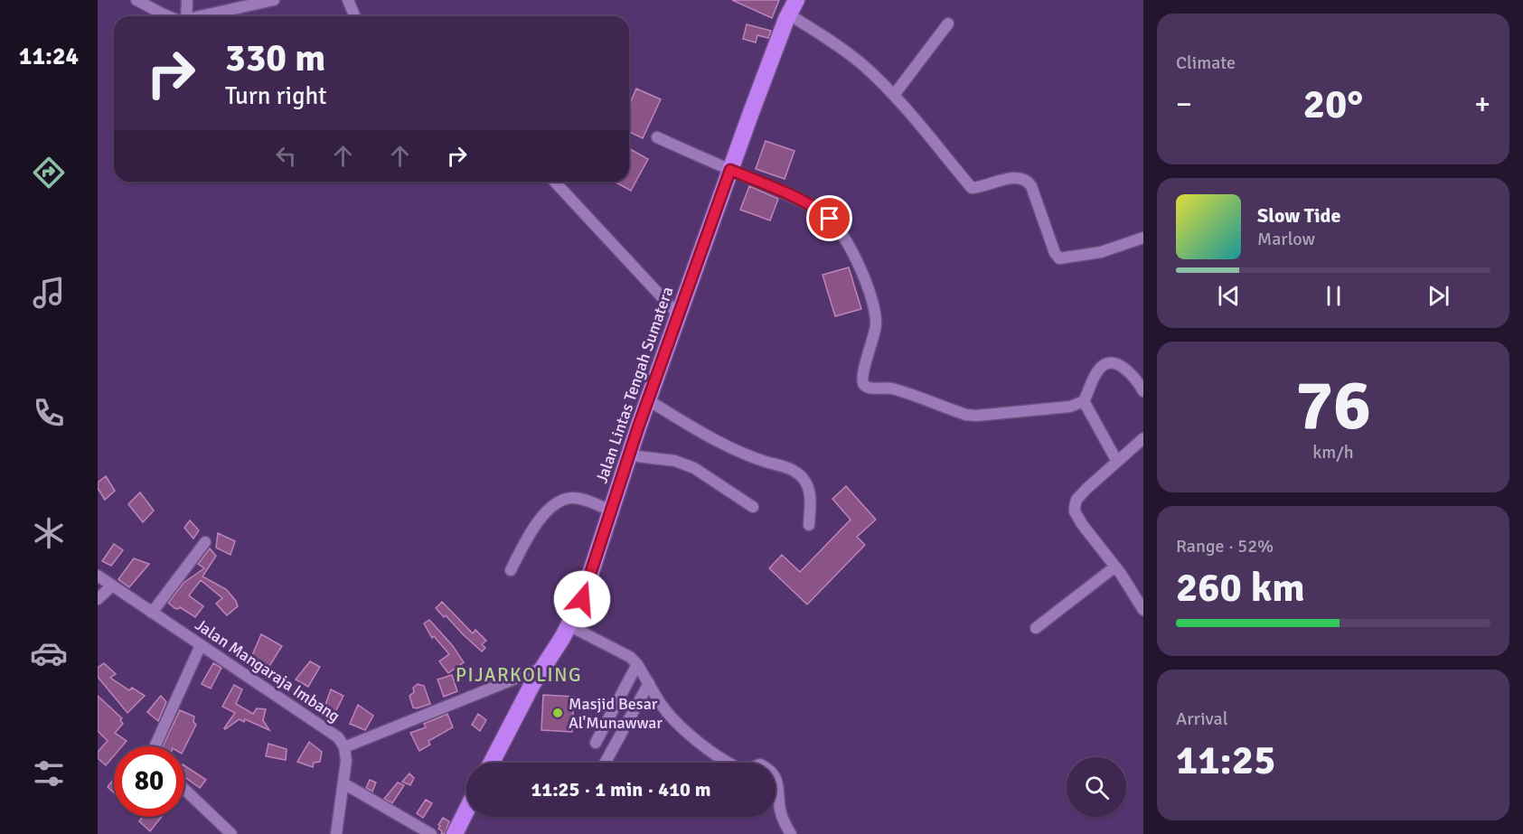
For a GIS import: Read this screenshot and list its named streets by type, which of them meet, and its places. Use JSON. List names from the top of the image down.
{
  "streets": {
    "highway": ["Jalan Lintas Tengah Sumatera"],
    "street": ["Jalan Mangaraja Imbang"]
  },
  "districts": ["PIJARKOLING"],
  "places": ["Masjid Besar Al'Munawwar"],
  "page": {
    "tabs": "11:24",
    "tile": [
      "Climate",
      ["76", "km/h"],
      ["Range · 52%", "260 km"],
      ["Arrival", "11:25"]
    ],
    "turn": ["330 m", "Turn right"],
    "heat": ["−", "20°", "+"],
    "song": ["Slow Tide", "Marlow"],
    "limit": "80",
    "trip": "11:25 · 1 min · 410 m"
  }
}
